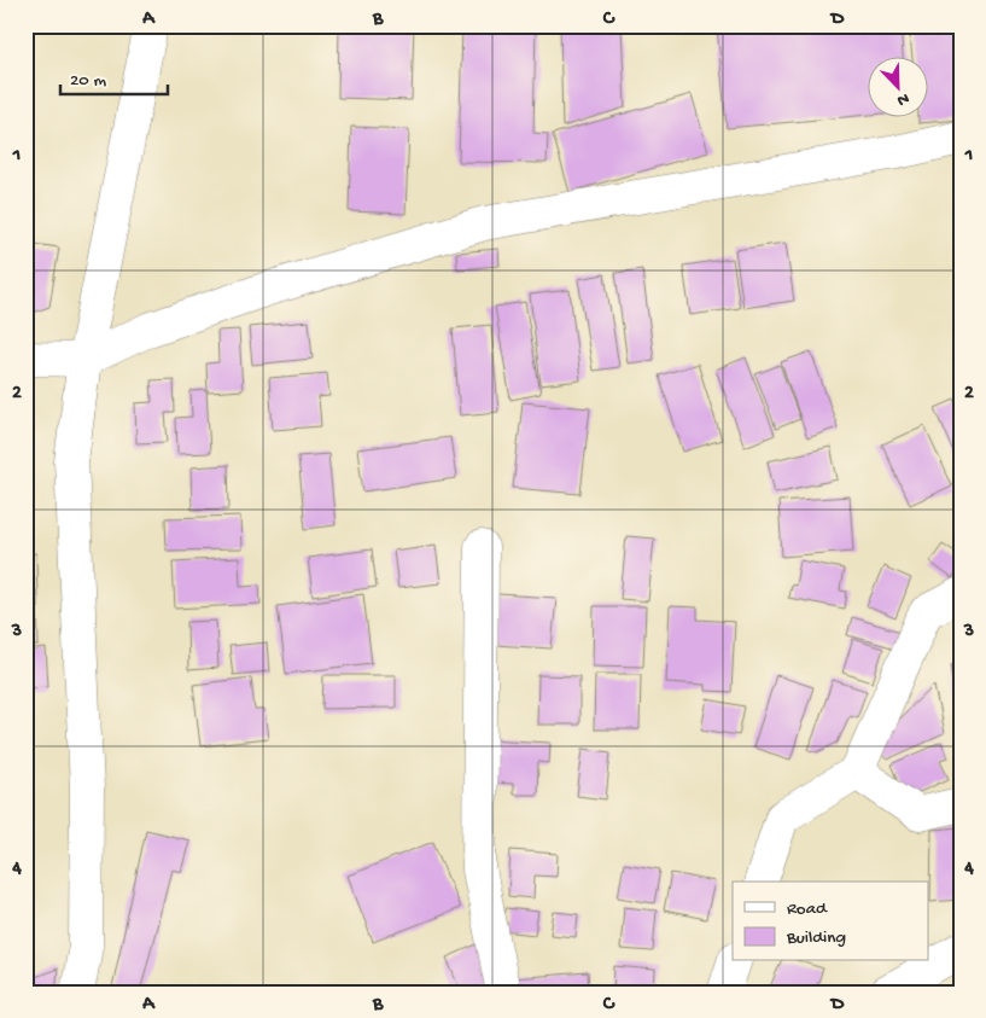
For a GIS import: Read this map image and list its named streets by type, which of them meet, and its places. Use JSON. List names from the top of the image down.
{
  "legend": ["Road", "Building"],
  "scale_bar": "20 m",
  "north": "bottom right",
  "grid": {
    "columns": [
      "A",
      "B",
      "C",
      "D"
    ],
    "rows": [
      "1",
      "2",
      "3",
      "4"
    ]
  }
}
